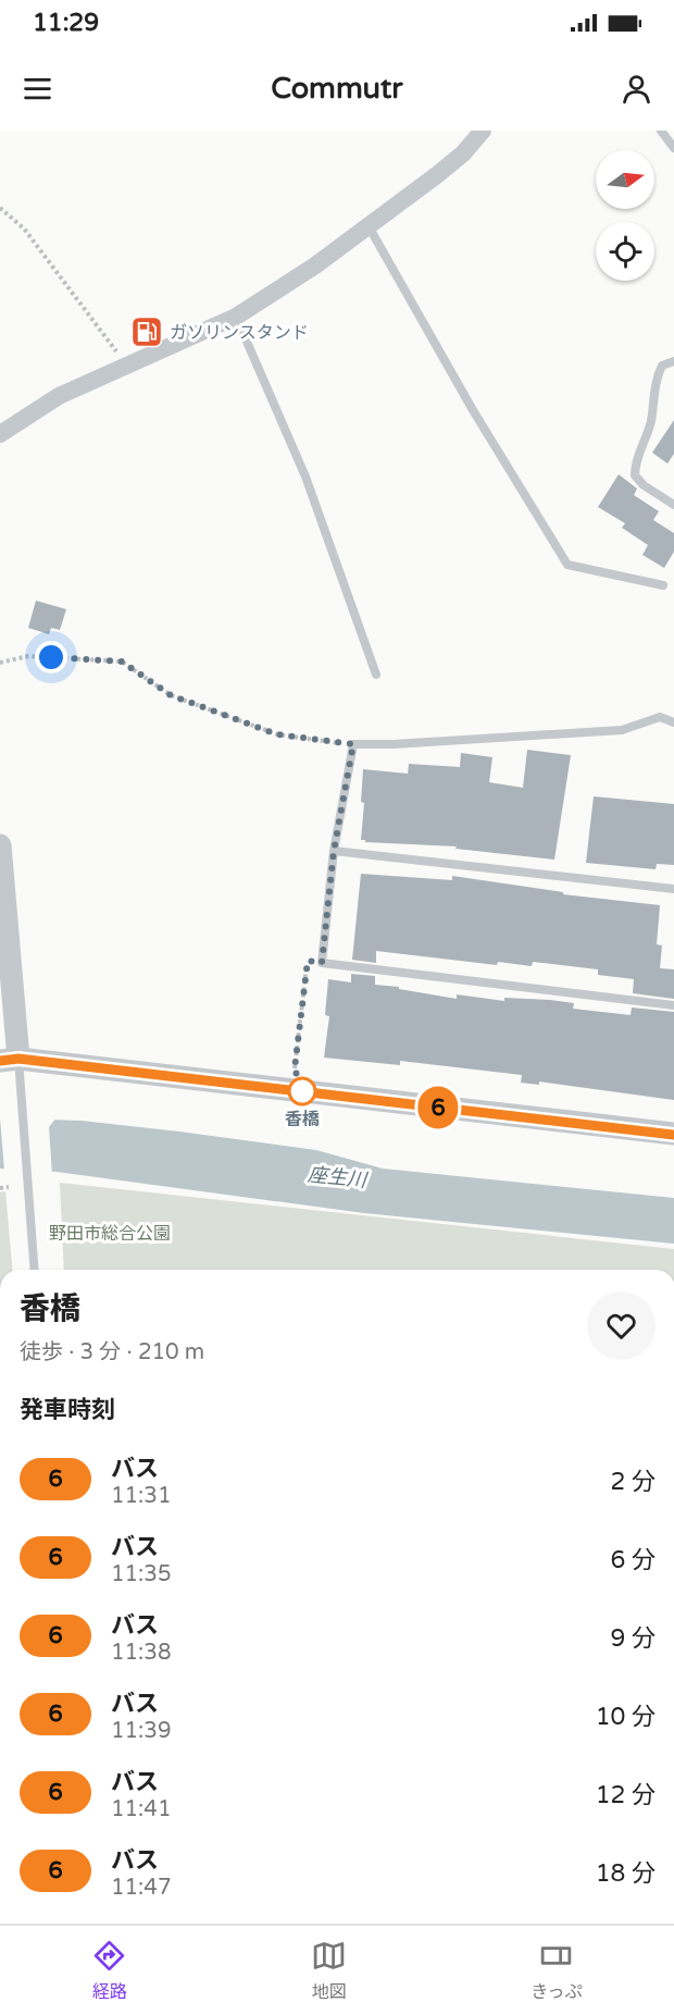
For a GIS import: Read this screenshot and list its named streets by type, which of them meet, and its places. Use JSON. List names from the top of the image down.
{
  "water": ["座生川"],
  "parks": ["野田市総合公園"],
  "places": {
    "fuel station": ["ガソリンスタンド"],
    "other": ["香橋"]
  },
  "lines": ["bus line 6"],
  "north": "right",
  "page": {
    "status": "11:29",
    "header": "Commutr",
    "on_map": "6",
    "heading": [
      ["香橋", "徒歩 · 3 分 · 210 m"],
      "発車時刻"
    ],
    "list": [
      {
        "mark": "6",
        "name": "バス",
        "note": "11:31",
        "value": "2 分"
      },
      {
        "mark": "6",
        "name": "バス",
        "note": "11:35",
        "value": "6 分"
      },
      {
        "mark": "6",
        "name": "バス",
        "note": "11:38",
        "value": "9 分"
      },
      {
        "mark": "6",
        "name": "バス",
        "note": "11:39",
        "value": "10 分"
      },
      {
        "mark": "6",
        "name": "バス",
        "note": "11:41",
        "value": "12 分"
      },
      {
        "mark": "6",
        "name": "バス",
        "note": "11:47",
        "value": "18 分"
      }
    ],
    "tabs": ["経路", "地図", "きっぷ"]
  }
}
